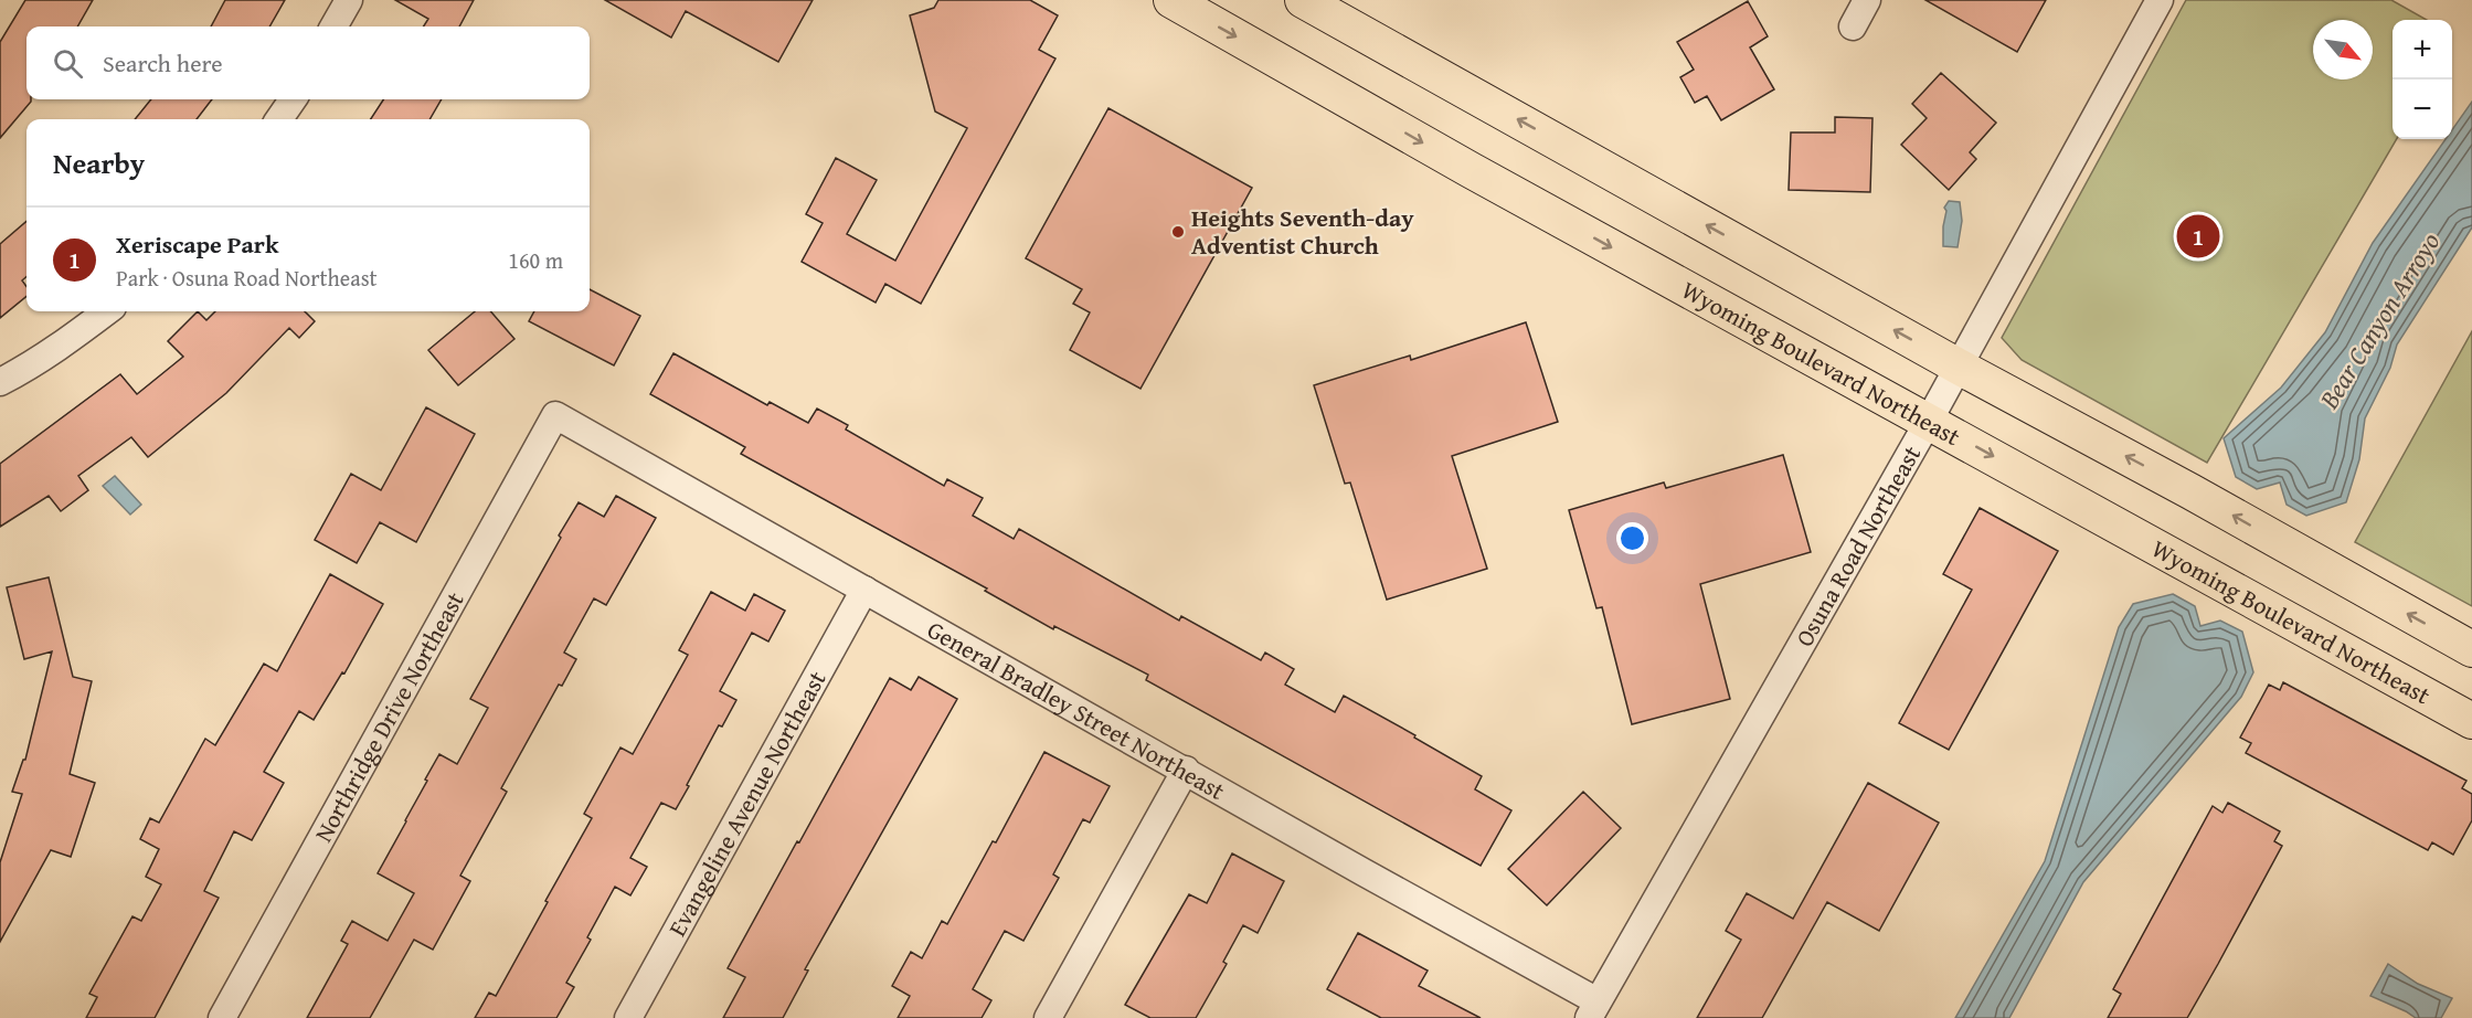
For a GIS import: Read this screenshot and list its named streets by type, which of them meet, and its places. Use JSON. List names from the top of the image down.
{
  "streets": {
    "main road": ["Wyoming Boulevard Northeast"],
    "street": [
      "Osuna Road Northeast",
      "General Bradley Street Northeast",
      "Northridge Drive Northeast",
      "Evangeline Avenue Northeast"
    ]
  },
  "crossings": [
    ["Wyoming Boulevard Northeast", "Osuna Road Northeast"],
    ["Osuna Road Northeast", "General Bradley Street Northeast"],
    ["General Bradley Street Northeast", "Northridge Drive Northeast"],
    ["General Bradley Street Northeast", "Evangeline Avenue Northeast"]
  ],
  "water": ["Bear Canyon Arroyo"],
  "places": ["Heights Seventh-day Adventist Church"],
  "north": "bottom right",
  "page": {
    "map_buttons": ["+", "−"],
    "search": "Search here",
    "heading": "Nearby",
    "list": [
      {
        "mark": "1",
        "name": "Xeriscape Park",
        "note": "Park · Osuna Road Northeast",
        "value": "160 m"
      }
    ],
    "pins": "1"
  }
}
